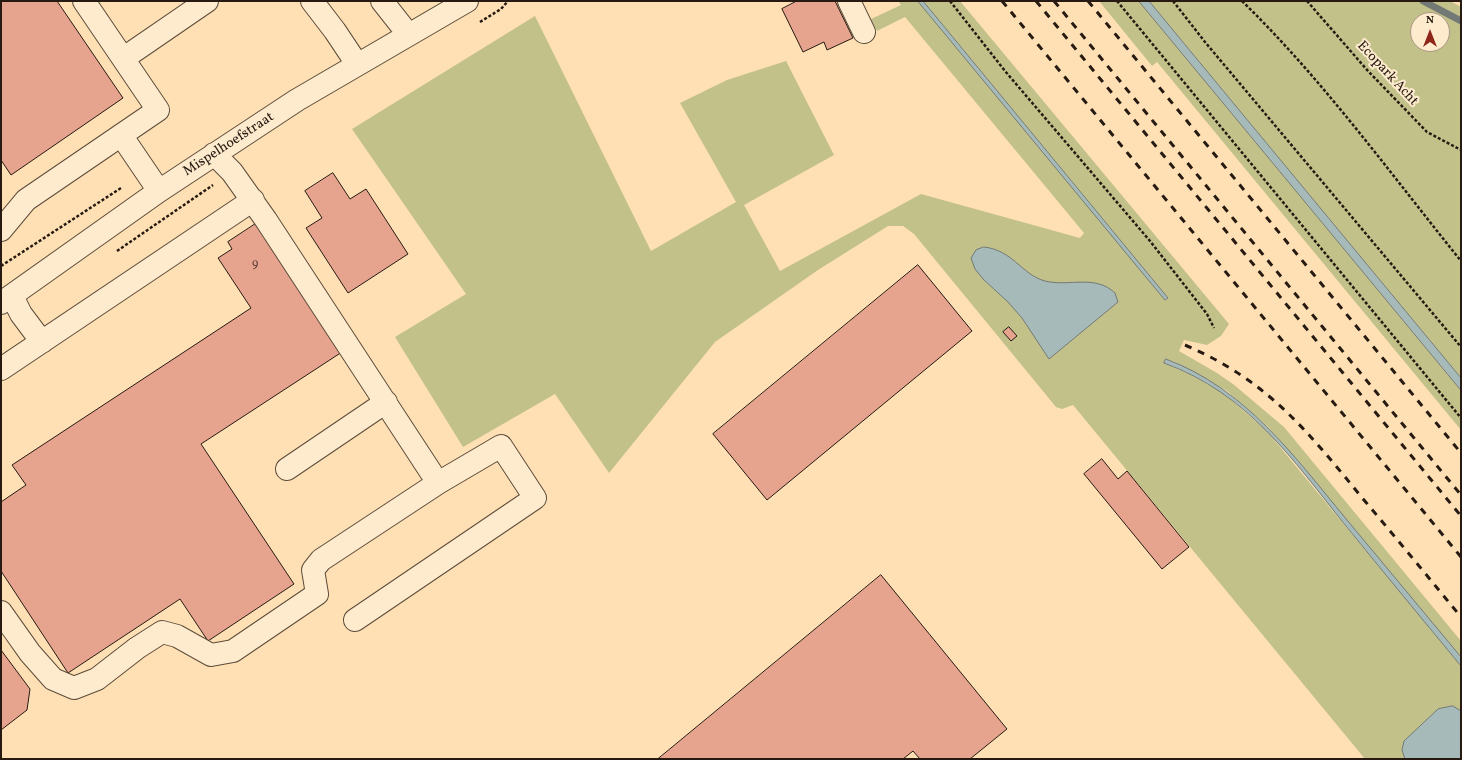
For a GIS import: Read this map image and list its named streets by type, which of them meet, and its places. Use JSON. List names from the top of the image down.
{
  "streets": {
    "street": ["Mispelhoefstraat"],
    "path": ["Ecopark Acht"]
  },
  "house_numbers": ["9"],
  "north": "top"
}
